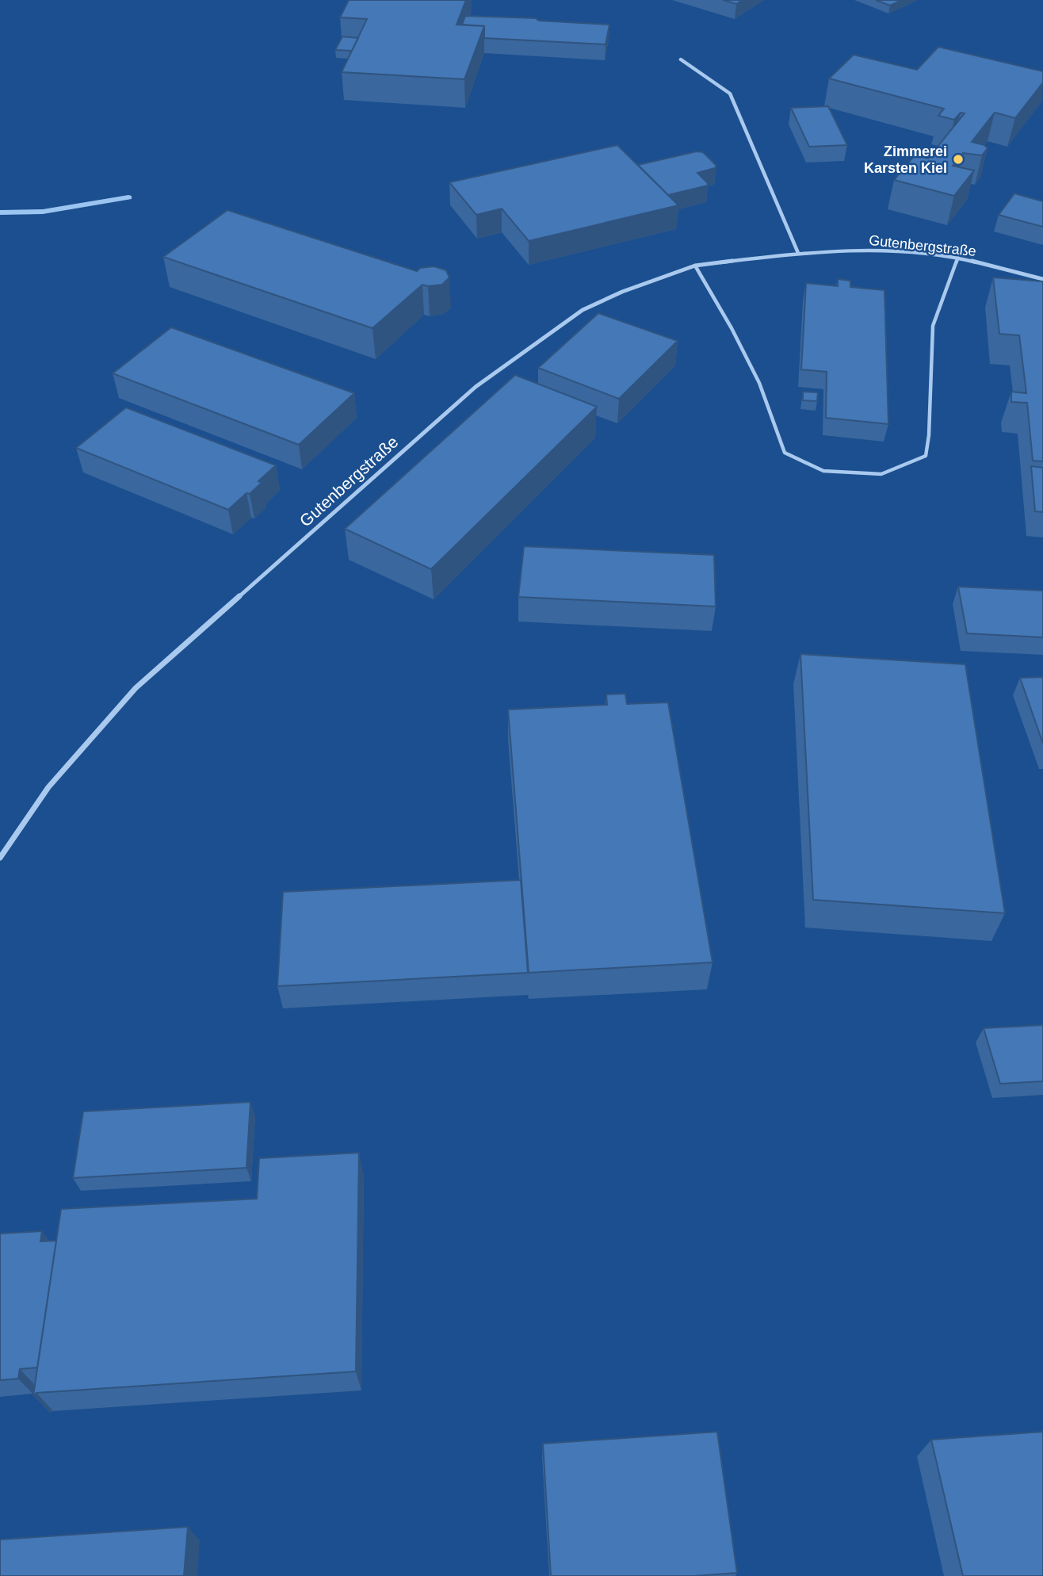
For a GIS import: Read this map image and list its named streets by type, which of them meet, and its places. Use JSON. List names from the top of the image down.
{
  "streets": {
    "street": ["Gutenbergstraße"]
  },
  "places": ["Zimmerei Karsten Kiel"]
}
